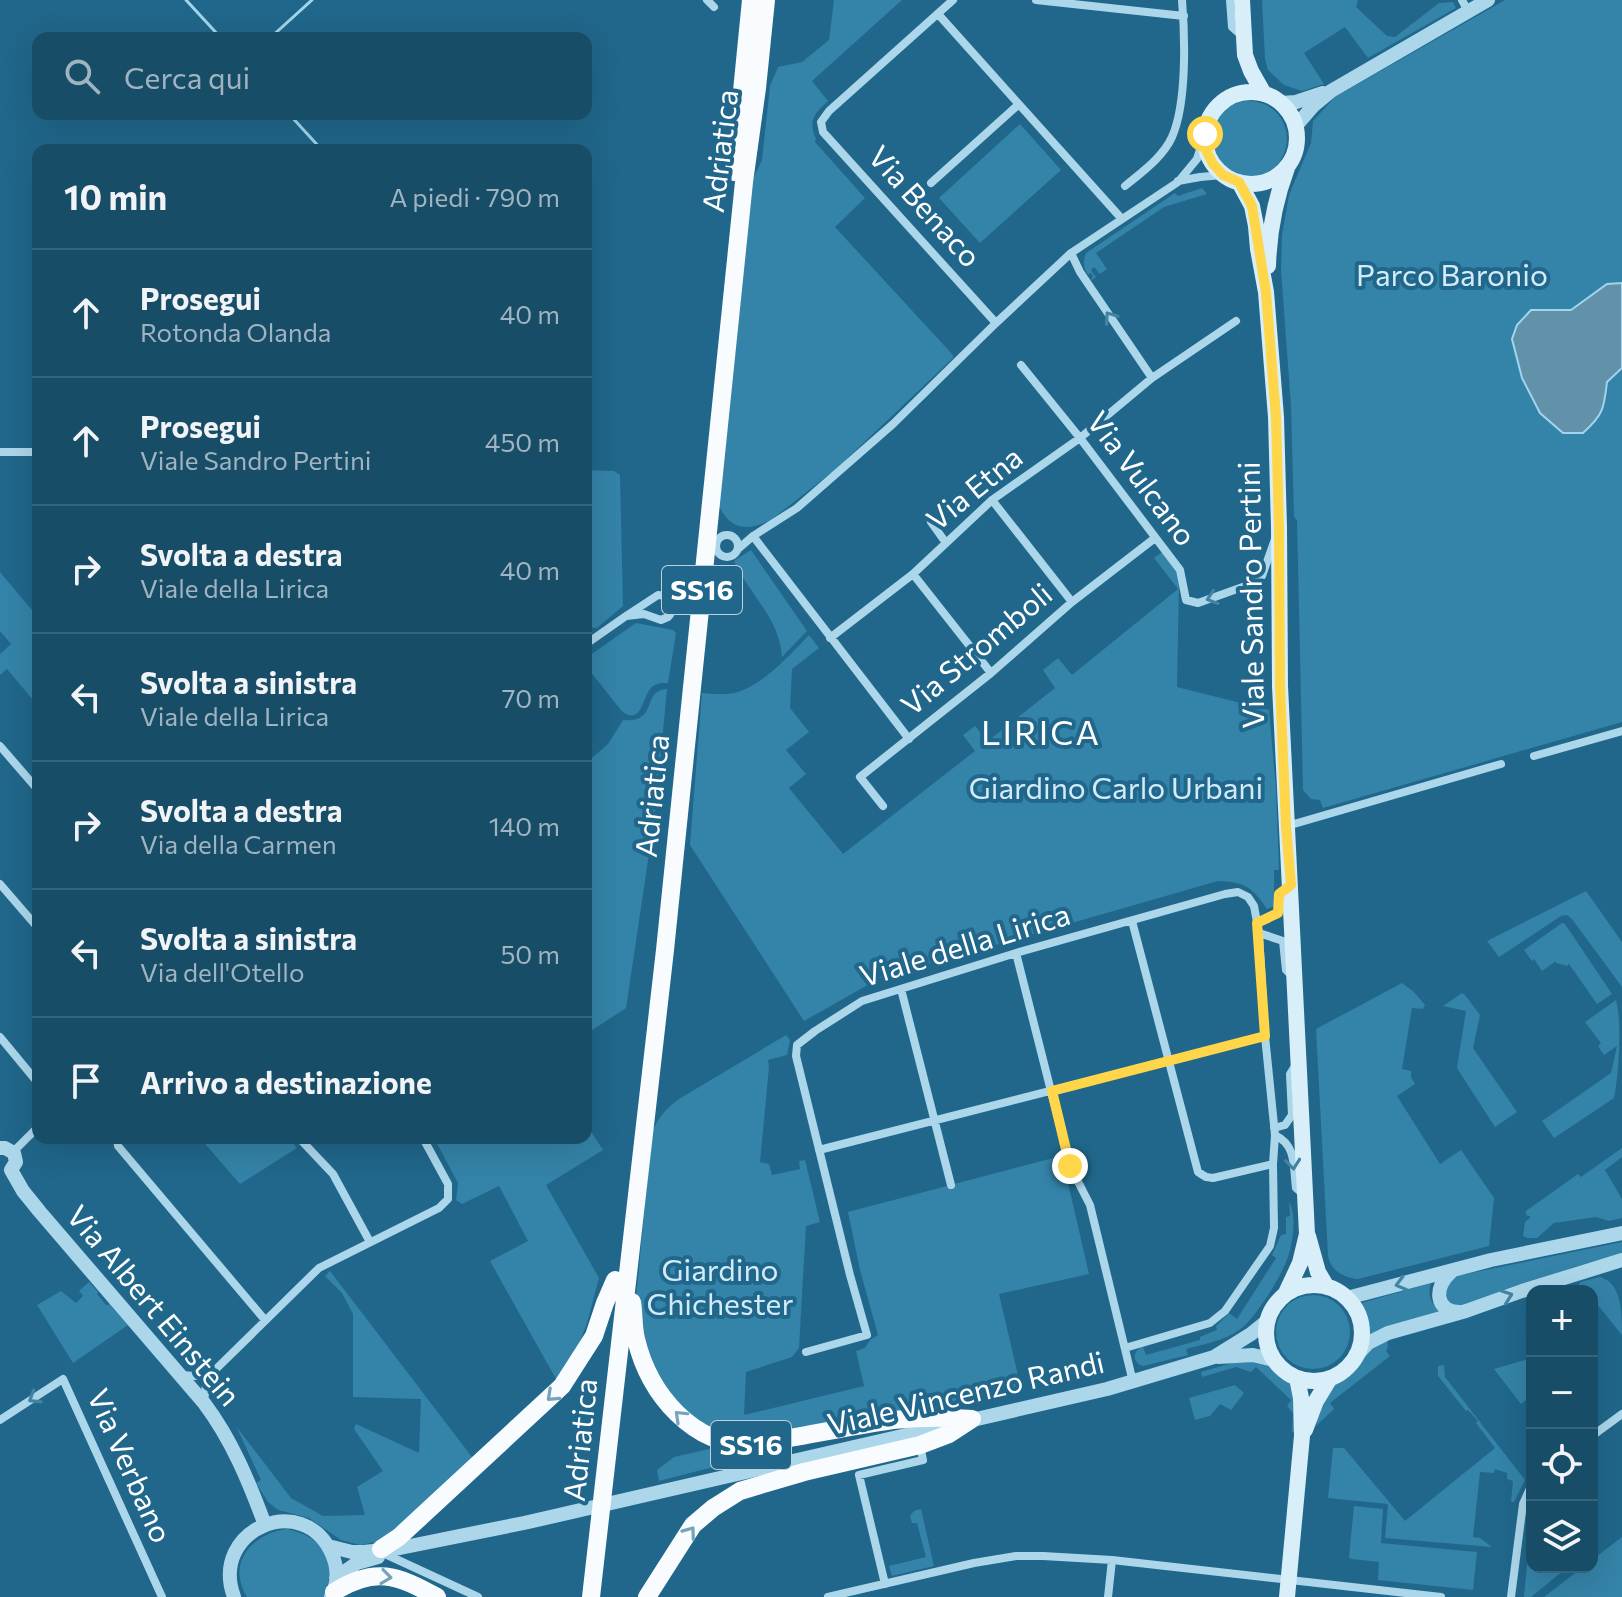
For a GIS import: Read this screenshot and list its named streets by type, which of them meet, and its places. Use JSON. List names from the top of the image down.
{
  "streets": {
    "highway": ["Adriatica", "SS16"],
    "main road": ["Viale Sandro Pertini"],
    "street": [
      "Via Benaco",
      "Via Vulcano",
      "Via Etna",
      "Via Stromboli",
      "Viale della Lirica",
      "Via Albert Einstein",
      "Viale Vincenzo Randi",
      "Via Verbano"
    ]
  },
  "crossings": [
    ["Adriatica", "SS16"],
    ["Via Vulcano", "Via Etna"],
    ["Via Vulcano", "Viale Sandro Pertini"],
    ["Via Vulcano", "Via Stromboli"],
    ["SS16", "Viale Vincenzo Randi"],
    ["Viale Sandro Pertini", "Viale della Lirica"],
    ["Viale Sandro Pertini", "Viale Vincenzo Randi"]
  ],
  "districts": ["LIRICA"],
  "parks": ["Parco Baronio", "Giardino Carlo Urbani", "Giardino Chichester"],
  "page": {
    "search": "Cerca qui",
    "heading": ["10 min", "A piedi · 790 m"],
    "list": [
      ["Prosegui", "Rotonda Olanda", "40 m"],
      ["Prosegui", "Viale Sandro Pertini", "450 m"],
      ["Svolta a destra", "Viale della Lirica", "40 m"],
      ["Svolta a sinistra", "Viale della Lirica", "70 m"],
      ["Svolta a destra", "Via della Carmen", "140 m"],
      ["Svolta a sinistra", "Via dell'Otello", "50 m"],
      "Arrivo a destinazione"
    ],
    "map_buttons": ["+", "−"]
  }
}
